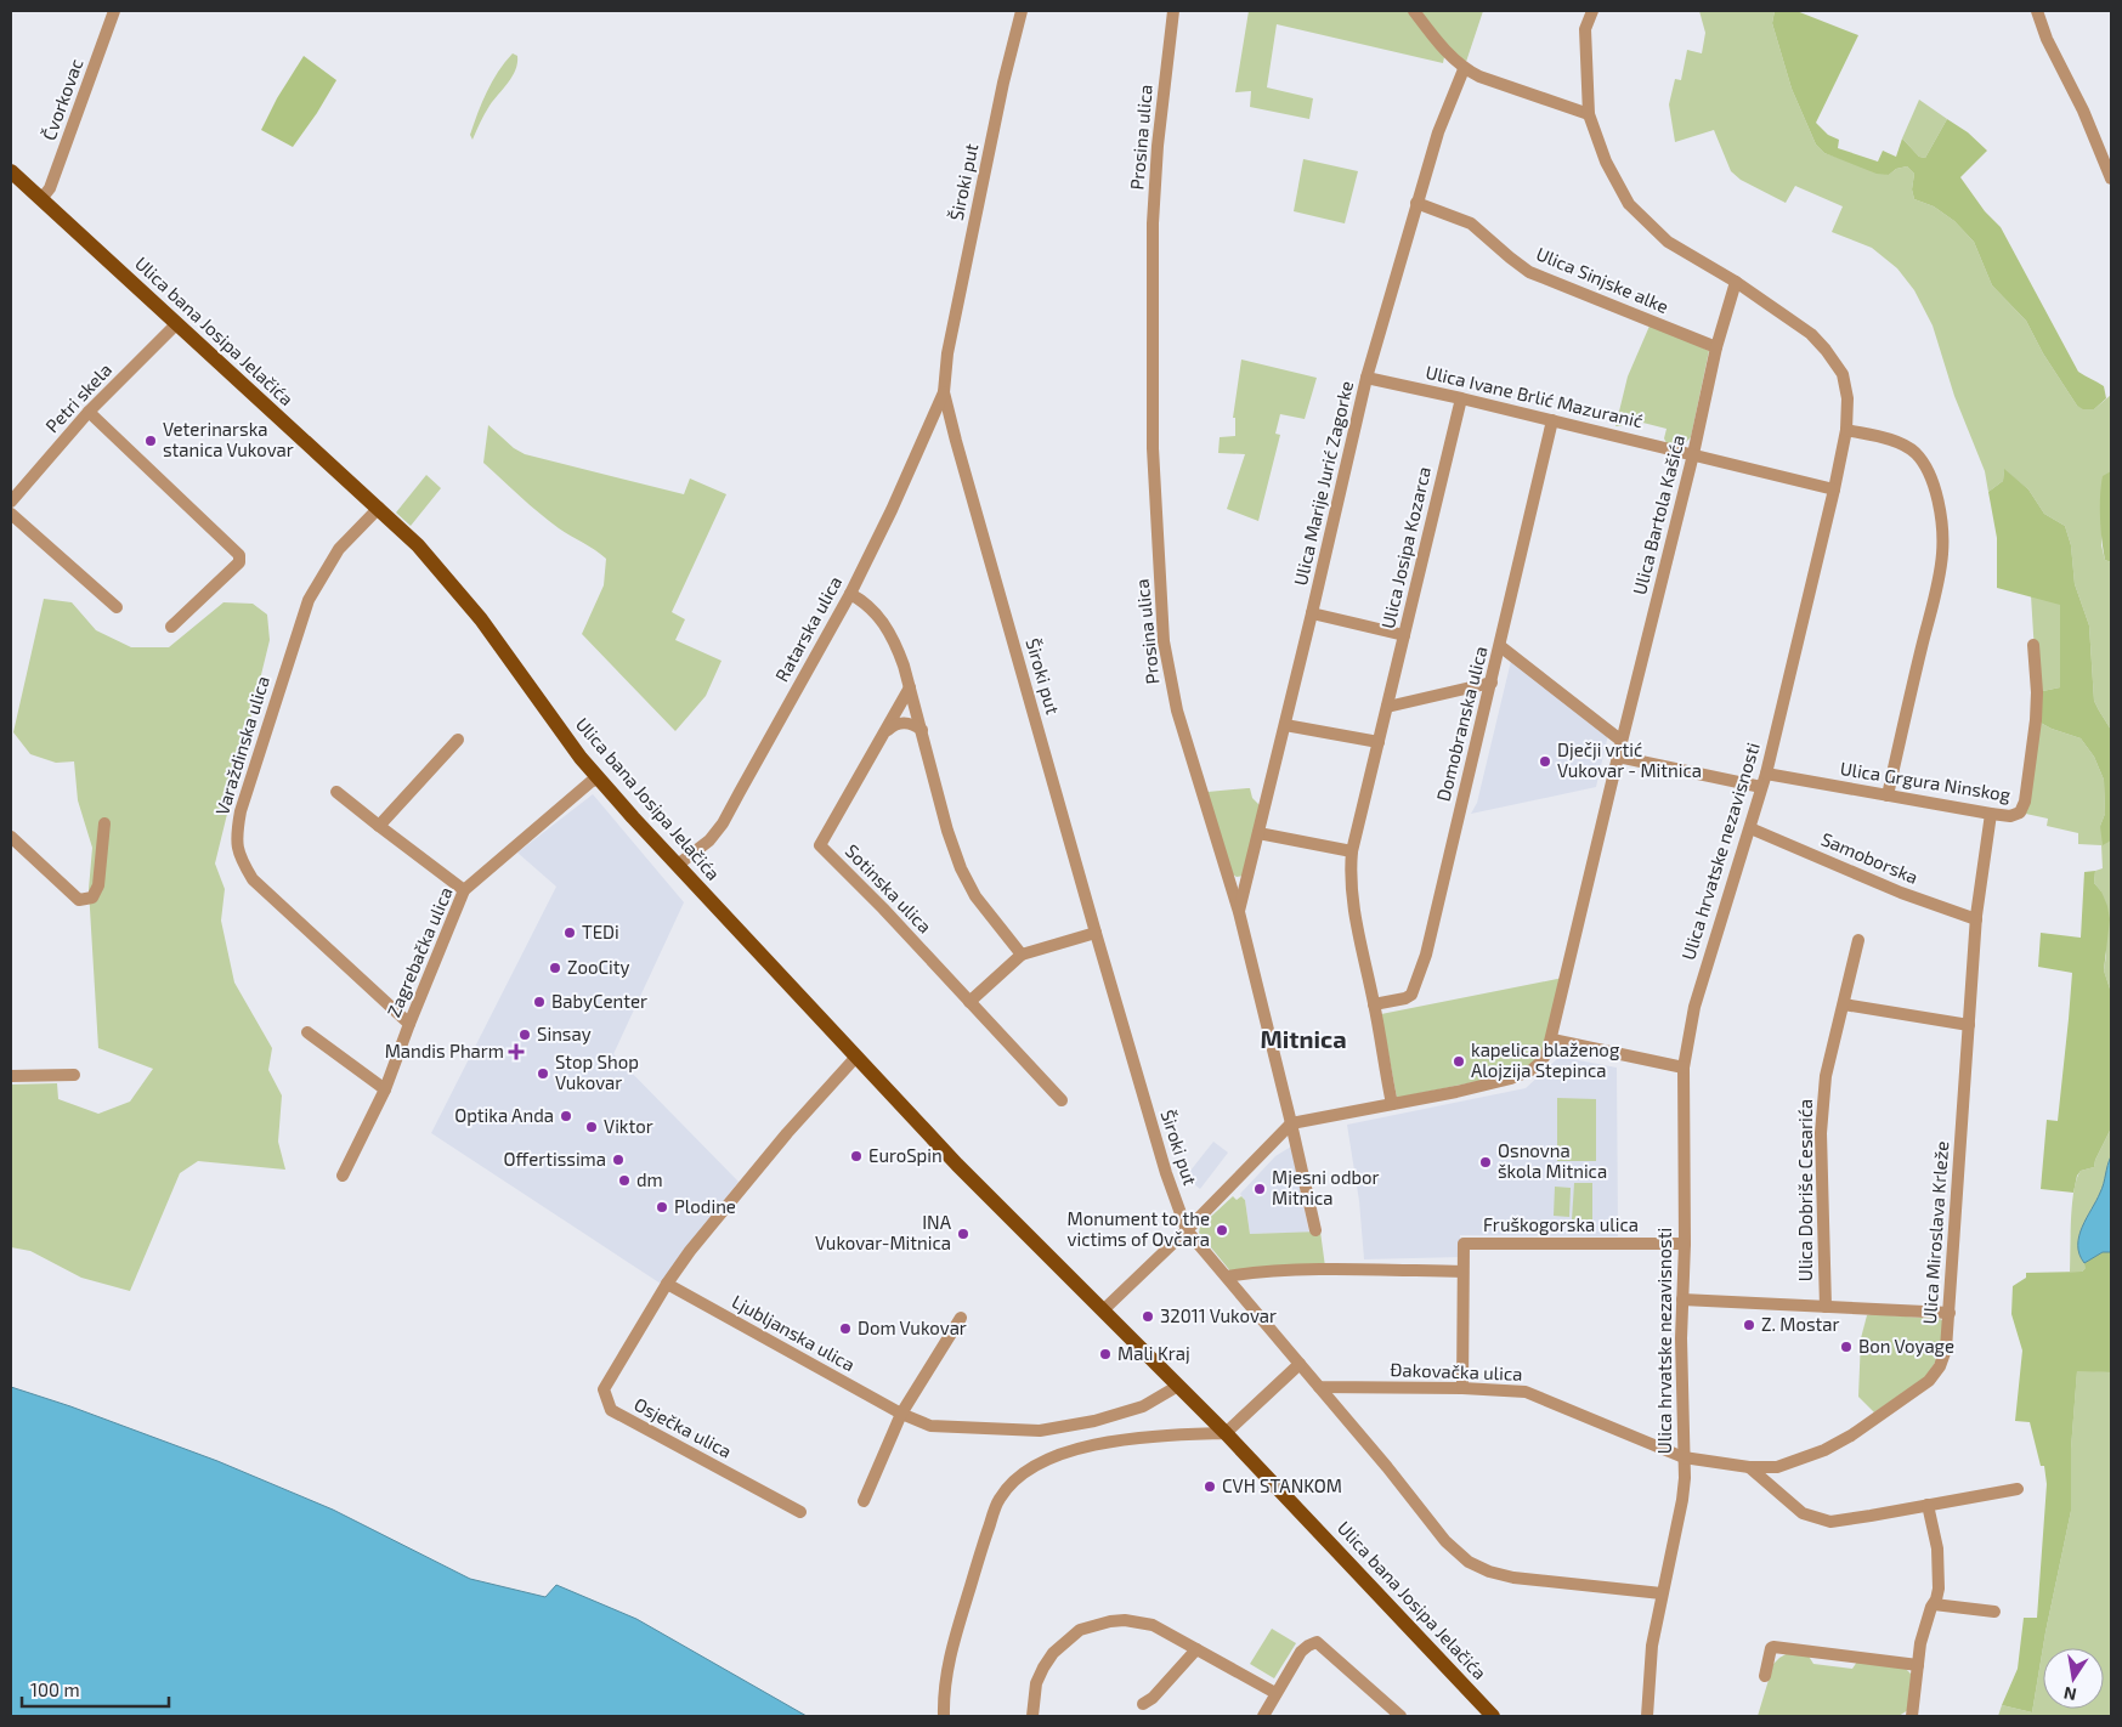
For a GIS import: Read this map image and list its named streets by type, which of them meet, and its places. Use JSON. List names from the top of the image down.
{
  "streets": {
    "main road": ["Ulica bana Josipa Jelačića"],
    "street": [
      "Čvorkovac",
      "Prosina ulica",
      "Široki put",
      "Ulica Sinjske alke",
      "Ulica Ivane Brlić Mazuranić",
      "Petri skela",
      "Ulica Marije Jurić Zagorke",
      "Ulica Bartola Kašića",
      "Ulica Josipa Kozarca",
      "Ratarska ulica",
      "Domobranska ulica",
      "Varaždinska ulica",
      "Ulica Grgura Ninskog",
      "Ulica hrvatske nezavisnosti",
      "Samoborska",
      "Sotinska ulica",
      "Zagrebačka ulica",
      "Ulica Dobriše Cesarića",
      "Fruškogorska ulica",
      "Ulica Miroslava Krleže",
      "Ljubljanska ulica",
      "Đakovačka ulica",
      "Osječka ulica"
    ]
  },
  "crossings": [
    ["Čvorkovac", "Ulica bana Josipa Jelačića"],
    ["Prosina ulica", "Ulica Marije Jurić Zagorke"],
    ["Prosina ulica", "Ulica Bartola Kašića"],
    ["Široki put", "Ratarska ulica"],
    ["Ulica Sinjske alke", "Ulica Marije Jurić Zagorke"],
    ["Ulica Sinjske alke", "Ulica Bartola Kašića"],
    ["Ulica bana Josipa Jelačića", "Petri skela"],
    ["Ulica bana Josipa Jelačića", "Ratarska ulica"],
    ["Ulica bana Josipa Jelačića", "Varaždinska ulica"],
    ["Ulica bana Josipa Jelačića", "Zagrebačka ulica"],
    ["Ulica bana Josipa Jelačića", "Ljubljanska ulica"],
    ["Ulica Ivane Brlić Mazuranić", "Ulica Marije Jurić Zagorke"],
    ["Ulica Ivane Brlić Mazuranić", "Ulica Bartola Kašića"],
    ["Ulica Ivane Brlić Mazuranić", "Ulica Josipa Kozarca"],
    ["Ulica Ivane Brlić Mazuranić", "Domobranska ulica"],
    ["Ulica Ivane Brlić Mazuranić", "Ulica hrvatske nezavisnosti"],
    ["Ulica Bartola Kašića", "Ulica Josipa Kozarca"],
    ["Ulica Bartola Kašića", "Ulica hrvatske nezavisnosti"],
    ["Ulica Josipa Kozarca", "Domobranska ulica"],
    ["Varaždinska ulica", "Zagrebačka ulica"],
    ["Ulica Grgura Ninskog", "Ulica hrvatske nezavisnosti"],
    ["Ulica Grgura Ninskog", "Ulica Miroslava Krleže"],
    ["Ulica hrvatske nezavisnosti", "Samoborska"],
    ["Ulica hrvatske nezavisnosti", "Fruškogorska ulica"],
    ["Ulica hrvatske nezavisnosti", "Ulica Miroslava Krleže"],
    ["Ulica hrvatske nezavisnosti", "Đakovačka ulica"],
    ["Samoborska", "Ulica Miroslava Krleže"],
    ["Fruškogorska ulica", "Đakovačka ulica"],
    ["Ulica Miroslava Krleže", "Đakovačka ulica"],
    ["Ljubljanska ulica", "Osječka ulica"]
  ],
  "districts": ["Mitnica"],
  "places": {
    "other": [
      "Veterinarska stanica Vukovar",
      "Dječji vrtić Vukovar - Mitnica",
      "TEDi",
      "ZooCity",
      "BabyCenter",
      "Sinsay",
      "kapelica blaženog Alojzija Stepinca",
      "Stop Shop Vukovar",
      "Optika Anda",
      "Viktor",
      "EuroSpin",
      "Offertissima",
      "Osnovna škola Mitnica",
      "dm",
      "Mjesni odbor Mitnica",
      "Plodine",
      "Monument to the victims of Ovčara",
      "INA Vukovar-Mitnica",
      "32011 Vukovar",
      "Z. Mostar",
      "Dom Vukovar",
      "Bon Voyage",
      "Mali Kraj",
      "CVH STANKOM"
    ],
    "health": ["Mandis Pharm"]
  },
  "scale_bar": "100 m",
  "north": "bottom"
}
